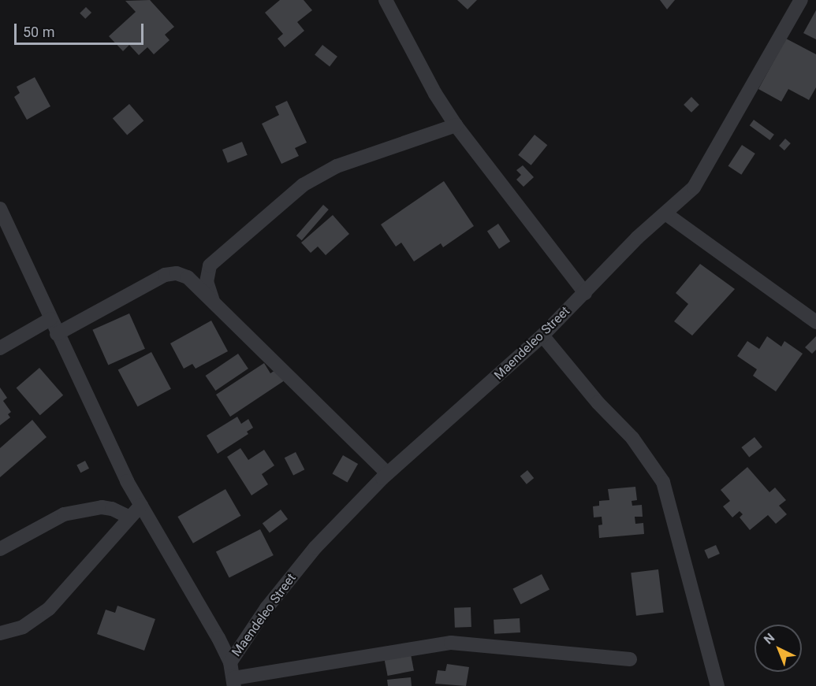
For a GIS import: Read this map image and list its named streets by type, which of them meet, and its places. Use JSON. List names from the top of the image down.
{
  "streets": {
    "street": ["Maendeleo Street"]
  },
  "scale_bar": "50 m",
  "north": "top left"
}
